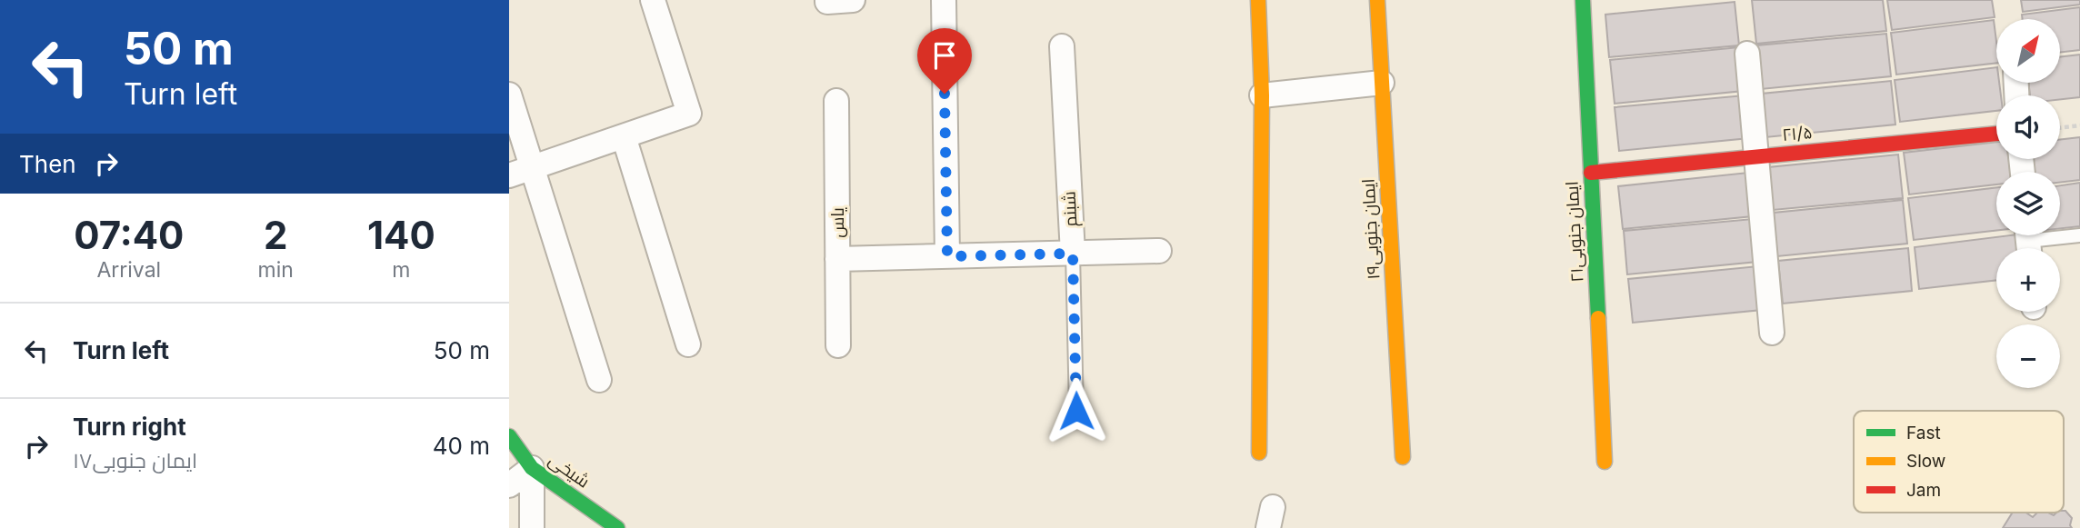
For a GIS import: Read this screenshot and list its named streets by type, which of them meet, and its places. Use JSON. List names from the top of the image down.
{
  "streets": {
    "street": [
      "۲۱/۵",
      "شبنم",
      "یاس",
      "ایمان جنوبی۱۹",
      "ایمان جنوبی۲۱",
      "شیخی"
    ]
  },
  "crossings": [
    ["۲۱/۵", "ایمان جنوبی۲۱"]
  ],
  "legend": ["Fast", "Slow", "Jam"],
  "north": "top right",
  "page": {
    "turn": ["50 m", "Turn left"],
    "map_buttons": ["+", "−"],
    "then": "Then",
    "eta": [
      "07:40",
      "Arrival",
      "2",
      "min",
      "140",
      "m"
    ],
    "list": [
      {
        "name": "Turn left",
        "value": "50 m"
      },
      {
        "name": "Turn right",
        "note": "ایمان جنوبی۱۷",
        "value": "40 m"
      }
    ]
  }
}
